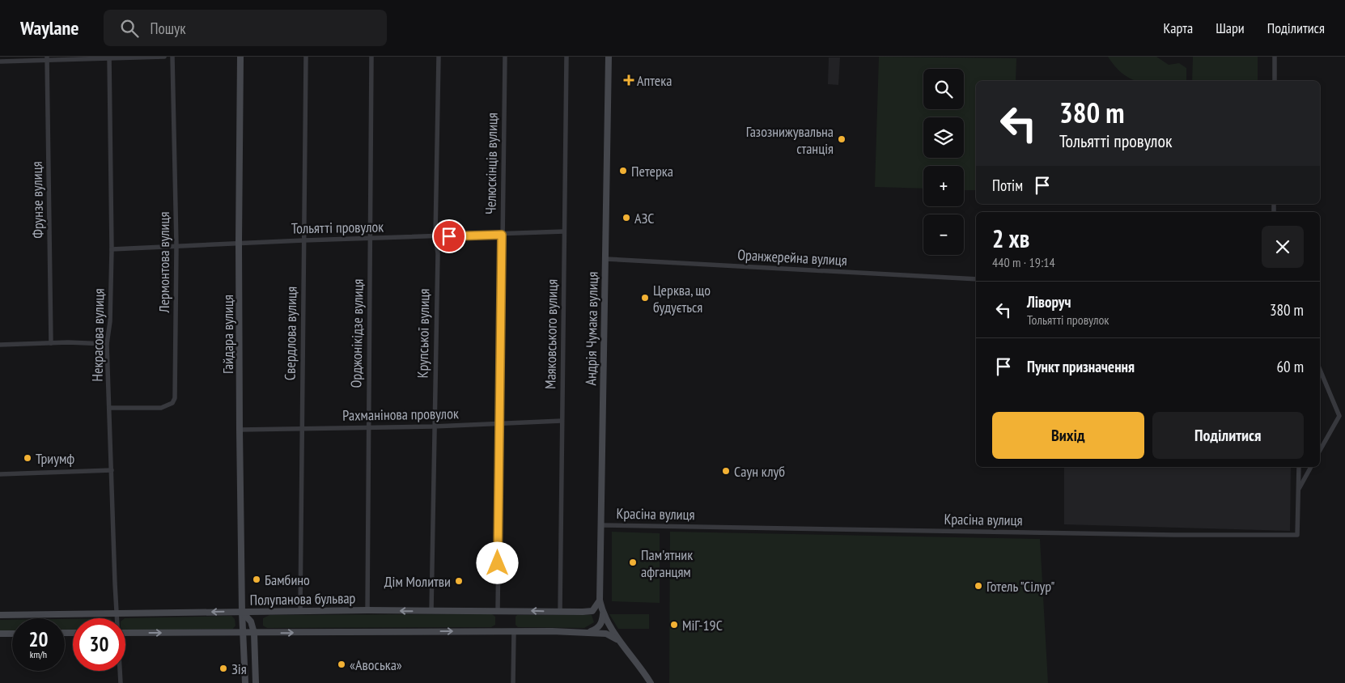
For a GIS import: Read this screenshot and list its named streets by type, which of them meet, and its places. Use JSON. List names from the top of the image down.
{
  "streets": {
    "street": [
      "Челюскінців вулиця",
      "Фрунзе вулиця",
      "Тольятті провулок",
      "Оранжерейна вулиця",
      "Лермонтова вулиця",
      "Андрія Чумака вулиця",
      "Свердлова вулиця",
      "Орджонікідзе вулиця",
      "Крупської вулиця",
      "Гайдара вулиця",
      "Маяковського вулиця",
      "Некрасова вулиця",
      "Рахманінова провулок",
      "Красіна вулиця",
      "Полупанова бульвар"
    ]
  },
  "crossings": [
    ["Челюскінців вулиця", "Тольятті провулок"],
    ["Челюскінців вулиця", "Рахманінова провулок"],
    ["Челюскінців вулиця", "Полупанова бульвар"],
    ["Тольятті провулок", "Лермонтова вулиця"],
    ["Тольятті провулок", "Свердлова вулиця"],
    ["Тольятті провулок", "Орджонікідзе вулиця"],
    ["Тольятті провулок", "Крупської вулиця"],
    ["Тольятті провулок", "Гайдара вулиця"],
    ["Тольятті провулок", "Маяковського вулиця"],
    ["Тольятті провулок", "Некрасова вулиця"],
    ["Оранжерейна вулиця", "Андрія Чумака вулиця"],
    ["Лермонтова вулиця", "Некрасова вулиця"],
    ["Андрія Чумака вулиця", "Красіна вулиця"],
    ["Андрія Чумака вулиця", "Полупанова бульвар"],
    ["Свердлова вулиця", "Рахманінова провулок"],
    ["Свердлова вулиця", "Полупанова бульвар"],
    ["Орджонікідзе вулиця", "Рахманінова провулок"],
    ["Орджонікідзе вулиця", "Полупанова бульвар"],
    ["Крупської вулиця", "Рахманінова провулок"],
    ["Крупської вулиця", "Полупанова бульвар"],
    ["Гайдара вулиця", "Рахманінова провулок"],
    ["Гайдара вулиця", "Полупанова бульвар"],
    ["Маяковського вулиця", "Рахманінова провулок"],
    ["Маяковського вулиця", "Полупанова бульвар"],
    ["Некрасова вулиця", "Полупанова бульвар"]
  ],
  "places": {
    "health": ["Аптека"],
    "other": [
      "Газознижувальна станція",
      "Петерка",
      "АЗС",
      "Церква, що будується",
      "Триумф",
      "Саун клуб",
      "Пам'ятник афганцям",
      "Бамбино",
      "Дім Молитви",
      "Готель \"Сілур\"",
      "МіГ-19С",
      "«Авоська»",
      "Зія"
    ]
  },
  "page": {
    "header": "Waylane",
    "search": "Пошук",
    "nav": ["Карта", "Шари", "Поділитися"],
    "map_buttons": ["+", "−"],
    "turn": ["380 m", "Тольятті провулок"],
    "then": "Потім",
    "heading": ["2 хв", "440 m · 19:14"],
    "list": [
      {
        "name": "Ліворуч",
        "note": "Тольятті провулок",
        "value": "380 m"
      },
      {
        "name": "Пункт призначення",
        "value": "60 m"
      }
    ],
    "buttons": ["Вихід", "Поділитися"],
    "speed": "20 km/h",
    "limit": "30"
  }
}
